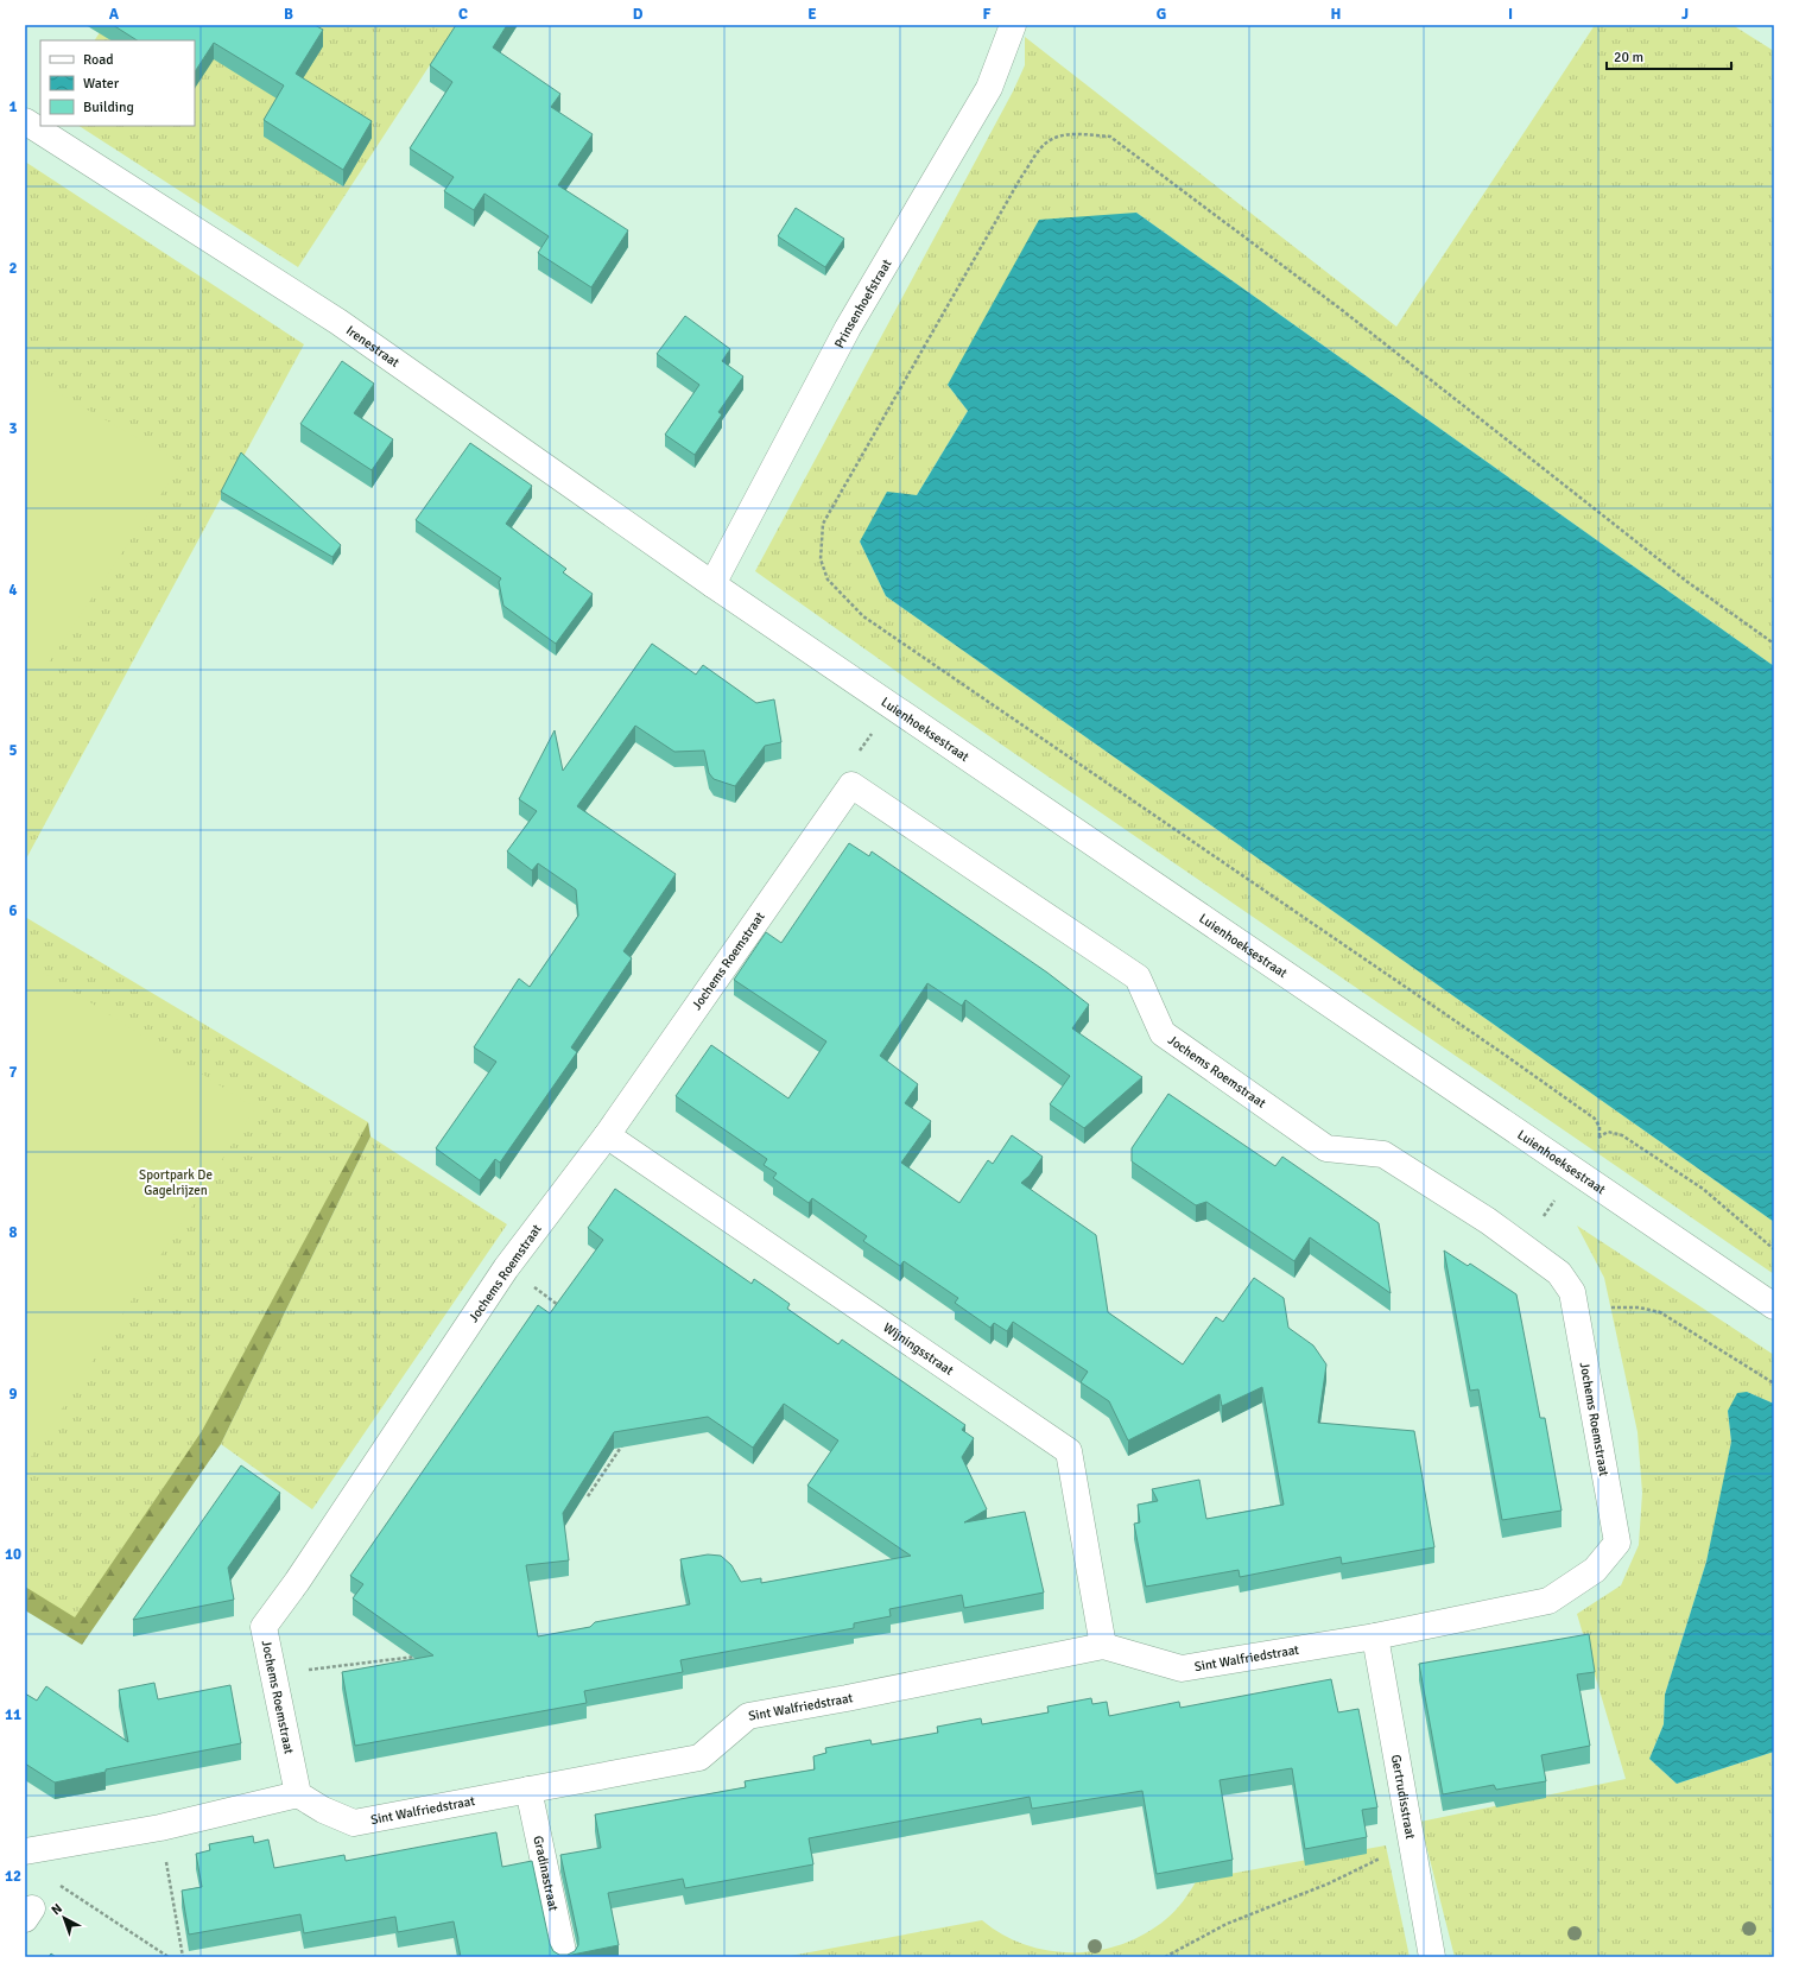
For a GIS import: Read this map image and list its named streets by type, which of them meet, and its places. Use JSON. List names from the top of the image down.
{
  "streets": {
    "street": [
      "Prinsenhoefstraat",
      "Irenestraat",
      "Luienhoeksestraat",
      "Jochems Roemstraat",
      "Wijningsstraat",
      "Sint Walfriedstraat",
      "Gertrudisstraat",
      "Gradinastraat"
    ]
  },
  "crossings": [
    ["Prinsenhoefstraat", "Irenestraat"],
    ["Prinsenhoefstraat", "Luienhoeksestraat"],
    ["Irenestraat", "Luienhoeksestraat"],
    ["Jochems Roemstraat", "Wijningsstraat"],
    ["Jochems Roemstraat", "Sint Walfriedstraat"],
    ["Wijningsstraat", "Sint Walfriedstraat"],
    ["Sint Walfriedstraat", "Gertrudisstraat"],
    ["Sint Walfriedstraat", "Gradinastraat"]
  ],
  "parks": ["Sportpark De Gagelrijzen"],
  "legend": ["Road", "Water", "Building"],
  "scale_bar": "20 m",
  "north": "top left",
  "grid": {
    "columns": [
      "A",
      "B",
      "C",
      "D",
      "E",
      "F",
      "G",
      "H",
      "I",
      "J"
    ],
    "rows": [
      "1",
      "2",
      "3",
      "4",
      "5",
      "6",
      "7",
      "8",
      "9",
      "10",
      "11",
      "12"
    ]
  }
}
